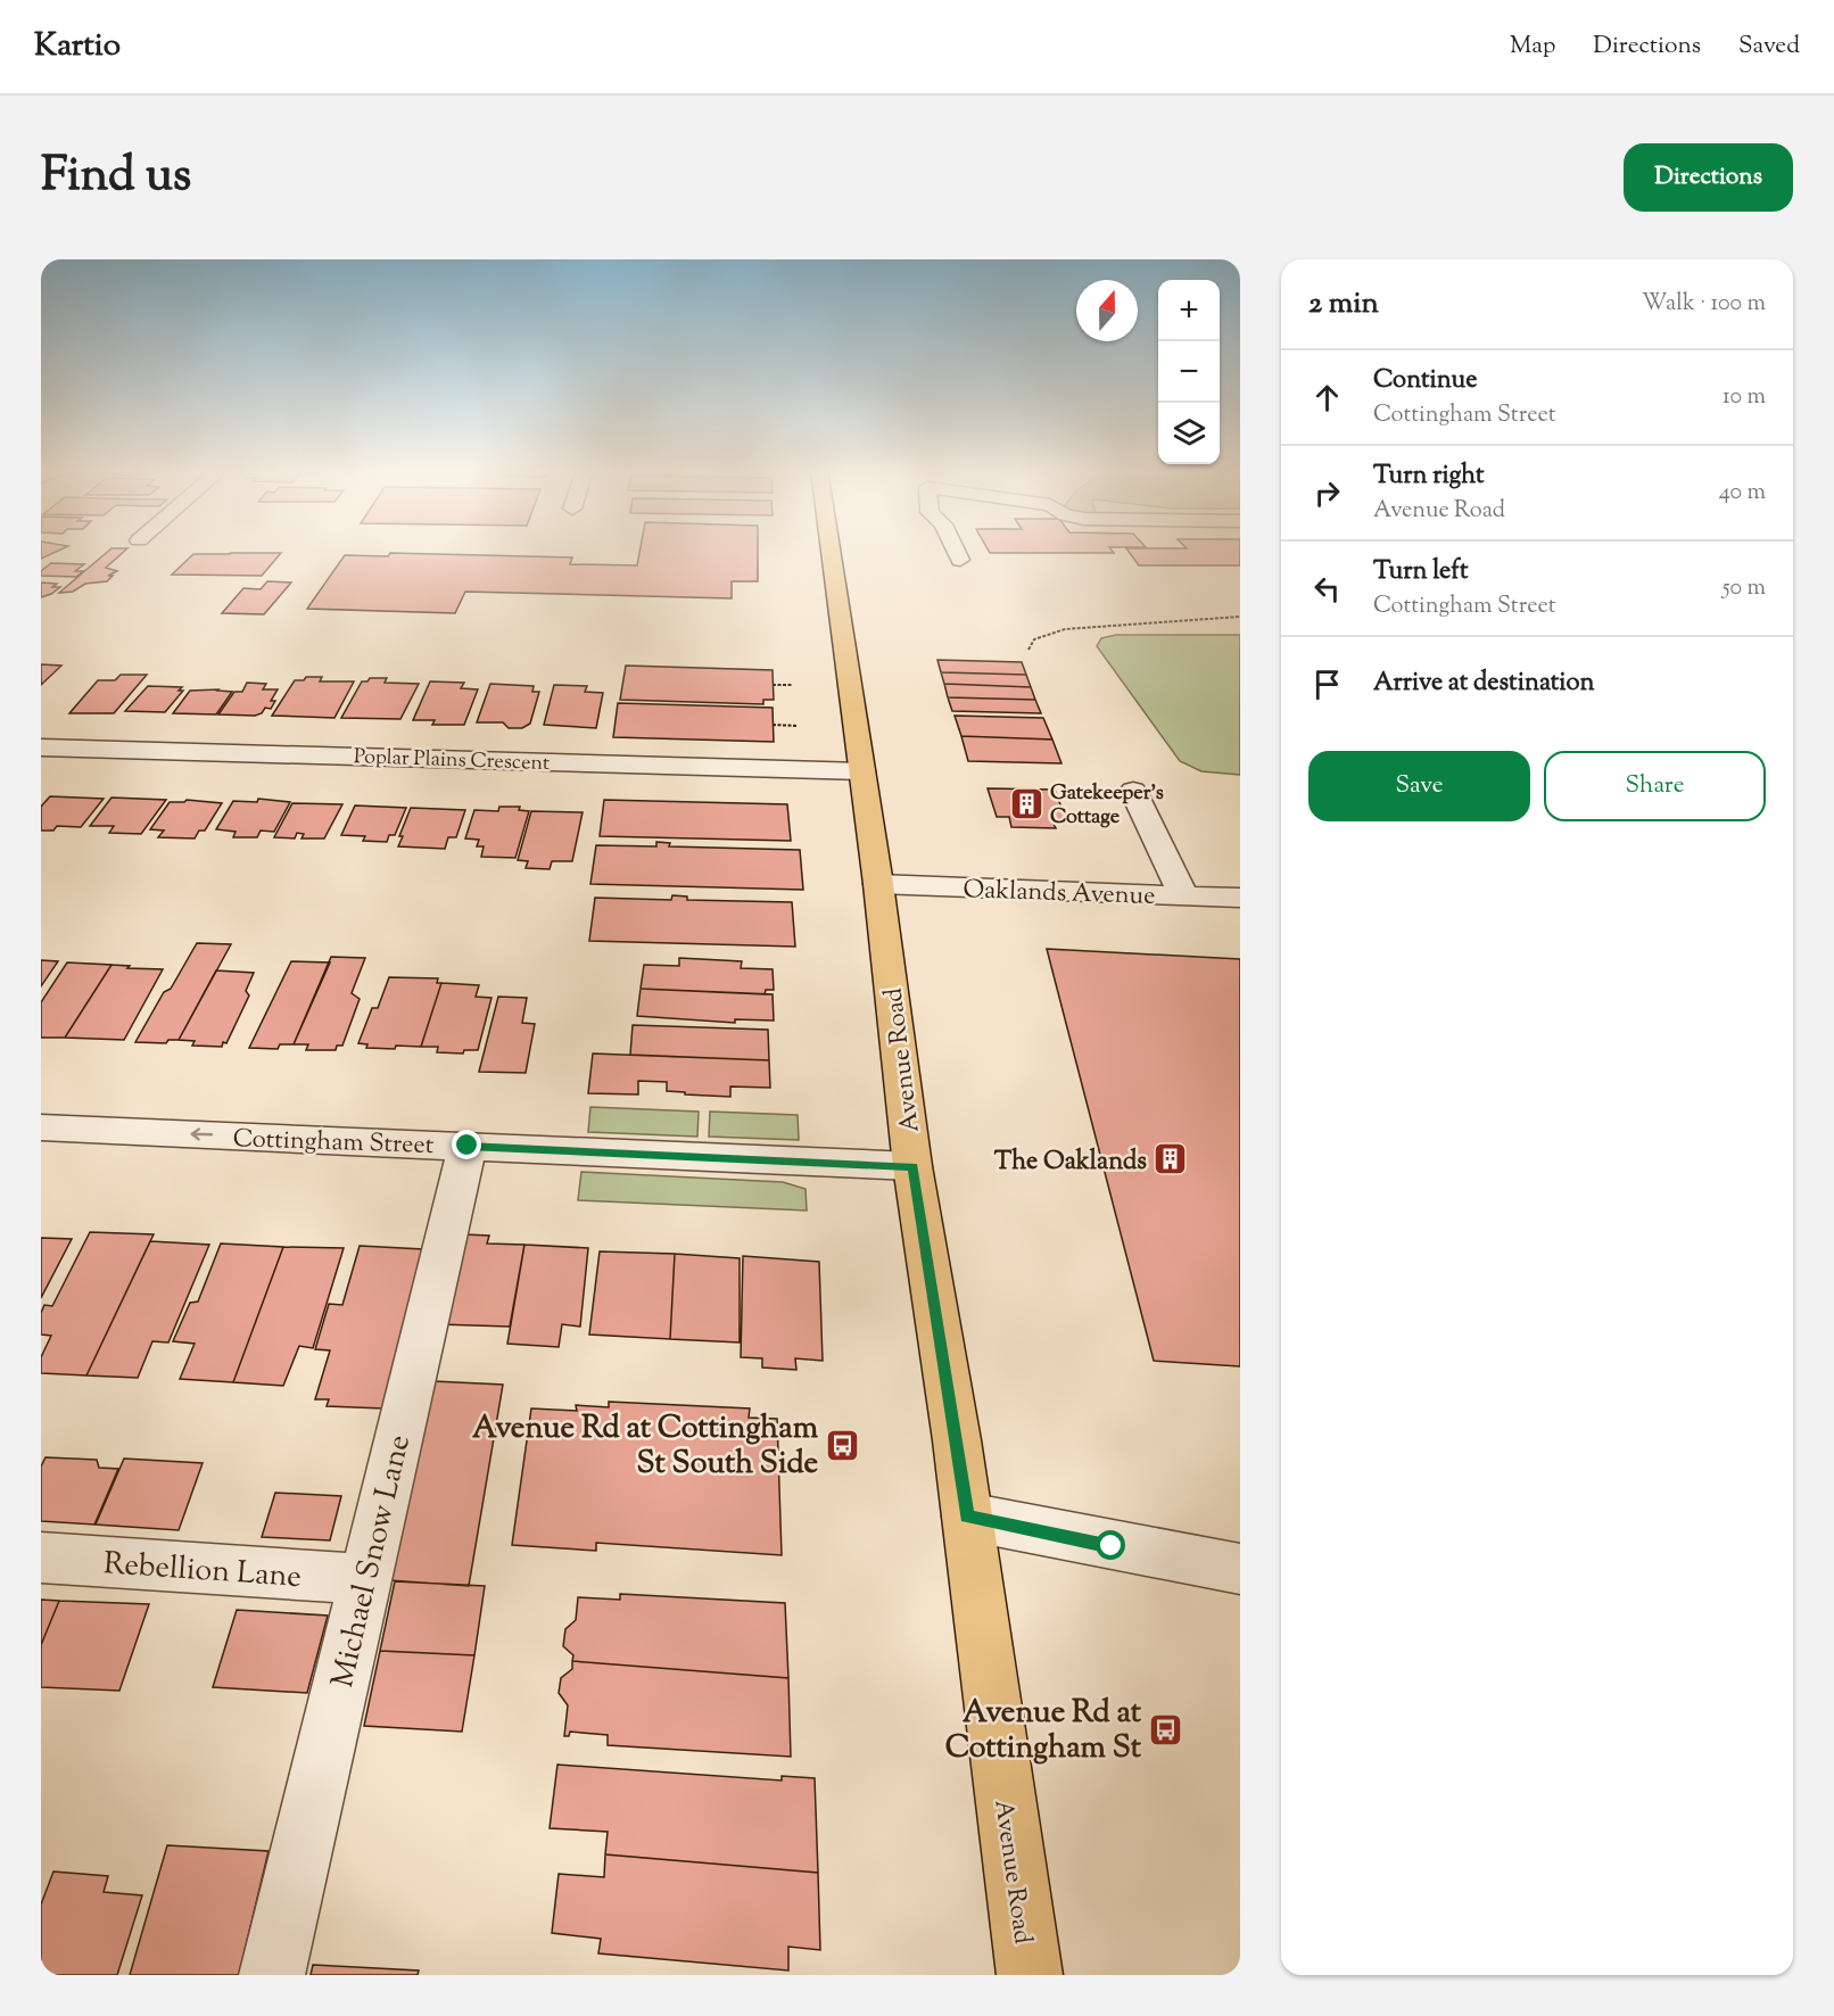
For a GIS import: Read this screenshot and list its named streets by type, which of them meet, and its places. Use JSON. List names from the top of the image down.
{
  "streets": {
    "main road": ["Avenue Road"],
    "street": [
      "Poplar Plains Crescent",
      "Oaklands Avenue",
      "Cottingham Street",
      "Michael Snow Lane",
      "Rebellion Lane"
    ]
  },
  "crossings": [
    ["Poplar Plains Crescent", "Avenue Road"],
    ["Oaklands Avenue", "Avenue Road"],
    ["Avenue Road", "Cottingham Street"],
    ["Cottingham Street", "Michael Snow Lane"],
    ["Michael Snow Lane", "Rebellion Lane"]
  ],
  "one_way": ["Cottingham Street"],
  "places": {
    "building": ["Gatekeeper's Cottage", "The Oaklands"],
    "bus stop": ["Avenue Rd at Cottingham St South Side", "Avenue Rd at Cottingham St"]
  },
  "north": "top",
  "page": {
    "header": "Kartio",
    "nav": ["Map", "Directions", "Saved"],
    "title": "Find us",
    "buttons": [
      "Directions",
      ["Save", "Share"]
    ],
    "heading": ["2 min", "Walk · 100 m"],
    "map_buttons": ["+", "−"],
    "list": [
      ["Continue", "Cottingham Street", "10 m"],
      ["Turn right", "Avenue Road", "40 m"],
      ["Turn left", "Cottingham Street", "50 m"],
      "Arrive at destination"
    ]
  }
}
